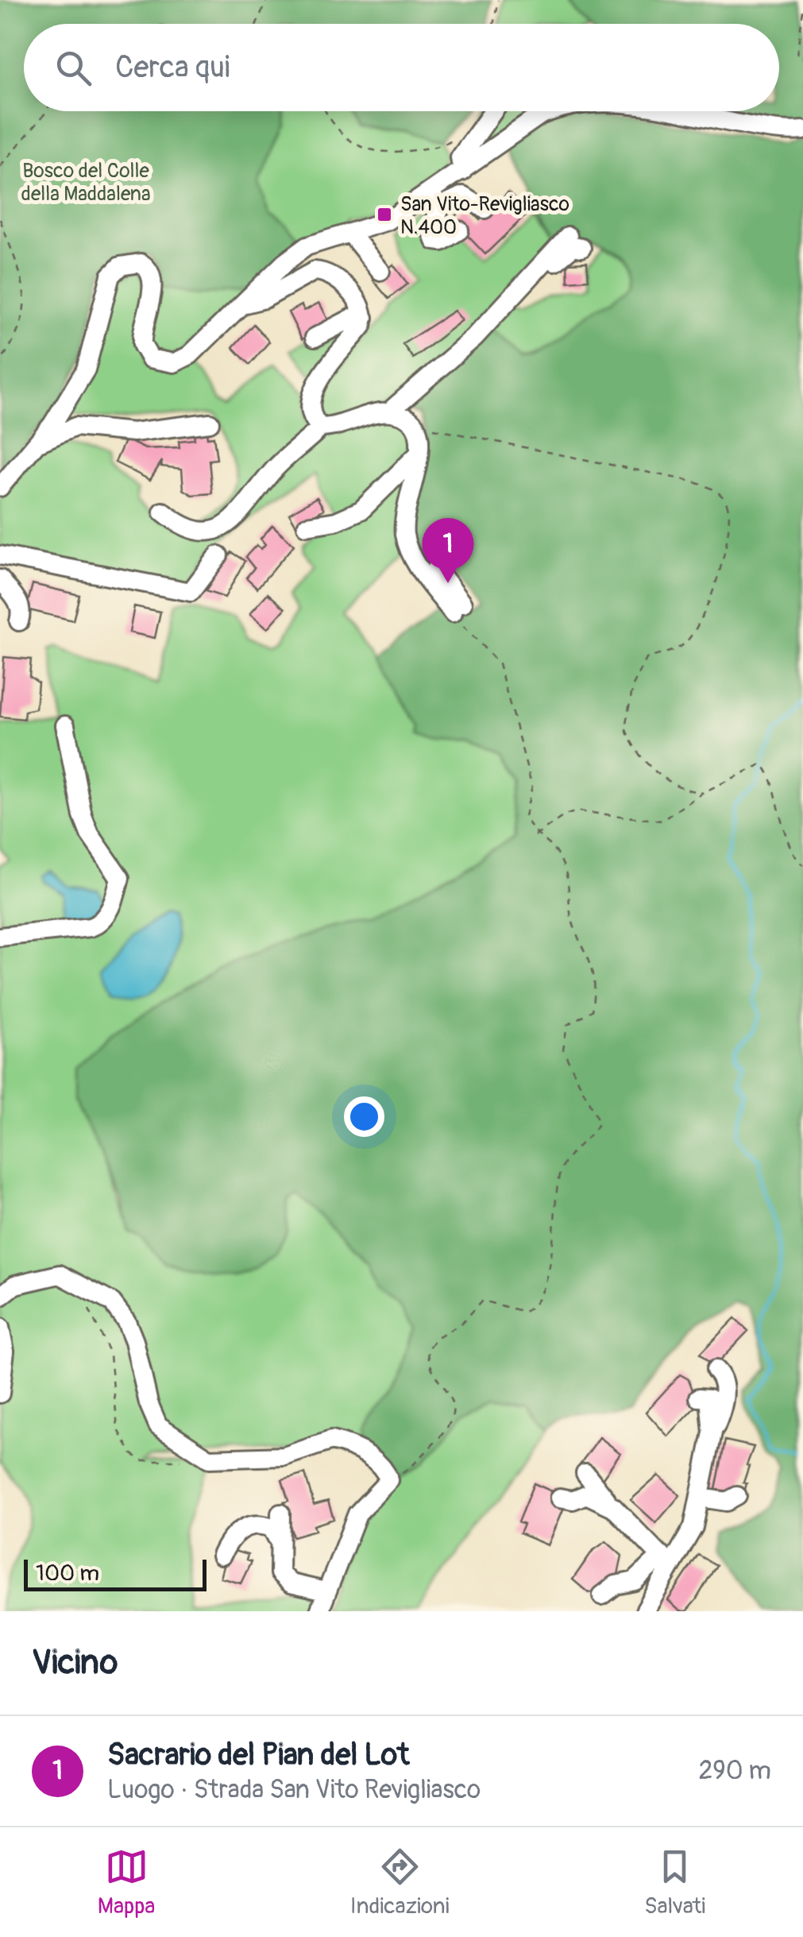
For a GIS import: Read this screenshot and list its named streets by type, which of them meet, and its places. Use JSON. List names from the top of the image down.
{
  "parks": ["Bosco del Colle della Maddalena"],
  "places": {
    "transit": ["San Vito-Revigliasco N.400"]
  },
  "scale_bar": "100 m",
  "page": {
    "search": "Cerca qui",
    "pins": "1",
    "scale": "100 m",
    "heading": "Vicino",
    "list": [
      {
        "mark": "1",
        "name": "Sacrario del Pian del Lot",
        "note": "Luogo · Strada San Vito Revigliasco",
        "value": "290 m"
      }
    ],
    "nav": ["Mappa", "Indicazioni", "Salvati"]
  }
}
